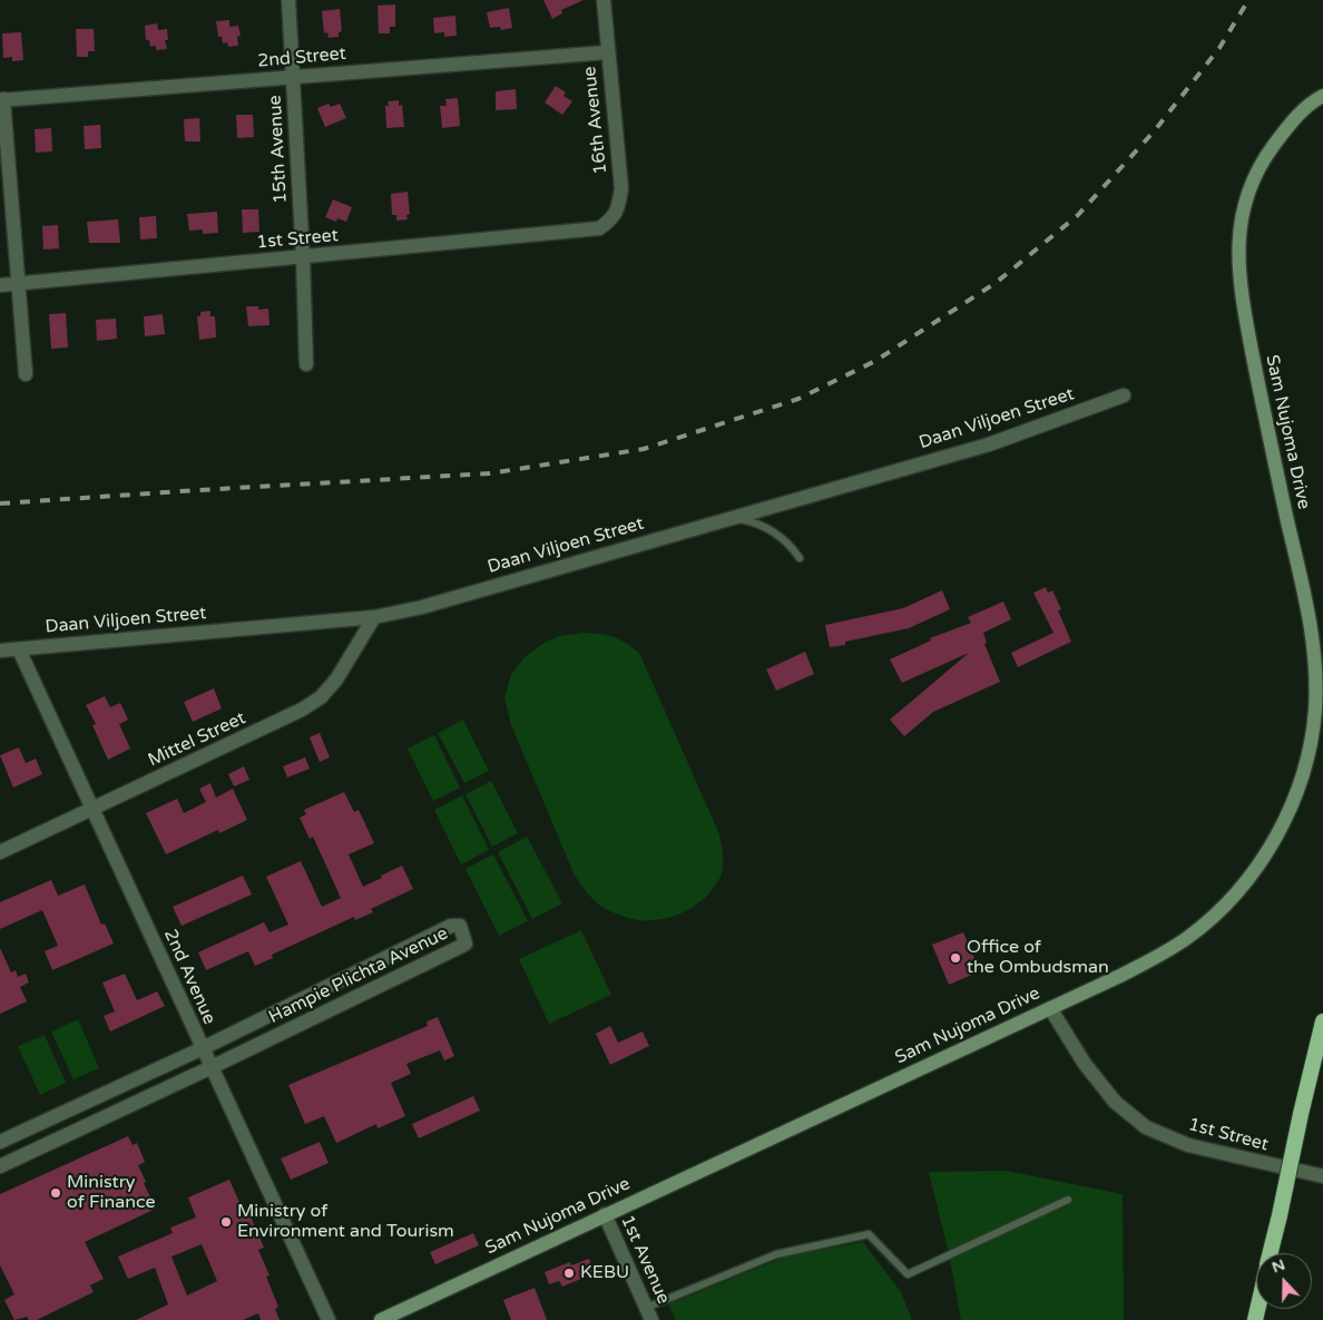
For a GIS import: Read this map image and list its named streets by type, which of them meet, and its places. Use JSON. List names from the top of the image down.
{
  "streets": {
    "main road": ["Sam Nujoma Drive"],
    "street": [
      "2nd Street",
      "16th Avenue",
      "15th Avenue",
      "1st Street",
      "Daan Viljoen Street",
      "Mittel Street",
      "Hampie Plichta Avenue",
      "2nd Avenue",
      "1st Avenue"
    ]
  },
  "crossings": [
    ["2nd Street", "16th Avenue"],
    ["2nd Street", "15th Avenue"],
    ["16th Avenue", "1st Street"],
    ["15th Avenue", "1st Street"],
    ["1st Street", "Sam Nujoma Drive"],
    ["Daan Viljoen Street", "Mittel Street"],
    ["Daan Viljoen Street", "2nd Avenue"],
    ["Sam Nujoma Drive", "1st Avenue"],
    ["Mittel Street", "2nd Avenue"],
    ["Hampie Plichta Avenue", "2nd Avenue"]
  ],
  "places": [
    "Office of the Ombudsman",
    "Ministry of Finance",
    "Ministry of Environment and Tourism",
    "KEBU"
  ],
  "north": "top"
}
